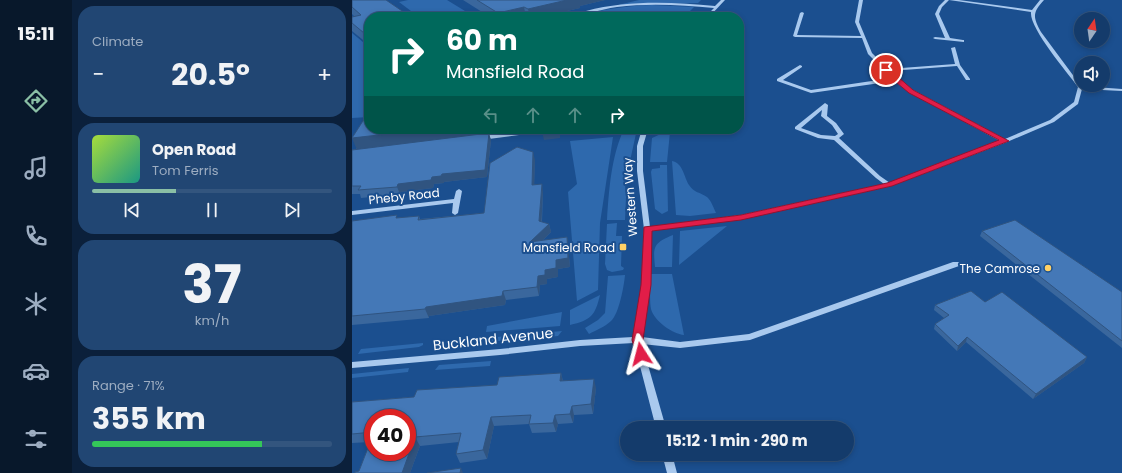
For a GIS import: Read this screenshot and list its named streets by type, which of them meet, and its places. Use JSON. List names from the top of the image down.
{
  "streets": {
    "street": ["Pheby Road", "Western Way", "Buckland Avenue"]
  },
  "crossings": [
    ["Western Way", "Buckland Avenue"]
  ],
  "places": {
    "transit": ["Mansfield Road"],
    "other": ["The Camrose"]
  },
  "north": "top",
  "page": {
    "tabs": "15:11",
    "tile": [
      "Climate",
      ["37", "km/h"],
      ["Range · 71%", "355 km"]
    ],
    "turn": ["60 m", "Mansfield Road"],
    "heat": ["−", "20.5°", "+"],
    "song": ["Open Road", "Tom Ferris"],
    "limit": "40",
    "trip": "15:12 · 1 min · 290 m"
  }
}
